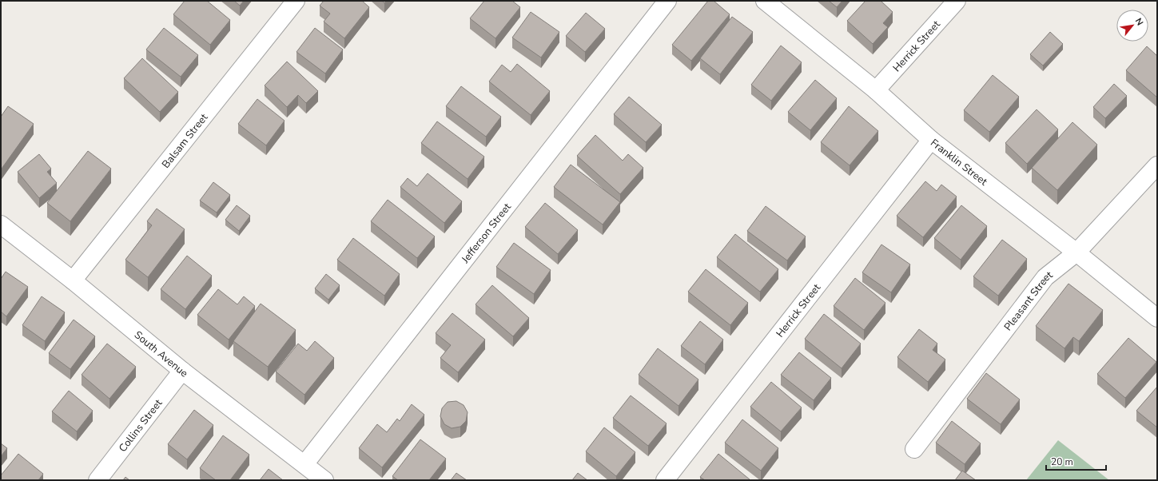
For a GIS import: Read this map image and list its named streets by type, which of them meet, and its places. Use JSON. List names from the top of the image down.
{
  "streets": {
    "street": [
      "Herrick Street",
      "Balsam Street",
      "Franklin Street",
      "Jefferson Street",
      "Pleasant Street",
      "South Avenue",
      "Collins Street"
    ]
  },
  "crossings": [
    ["Herrick Street", "Franklin Street"],
    ["Balsam Street", "South Avenue"],
    ["Franklin Street", "Pleasant Street"],
    ["Jefferson Street", "South Avenue"],
    ["South Avenue", "Collins Street"]
  ],
  "scale_bar": "20 m",
  "north": "top right"
}
